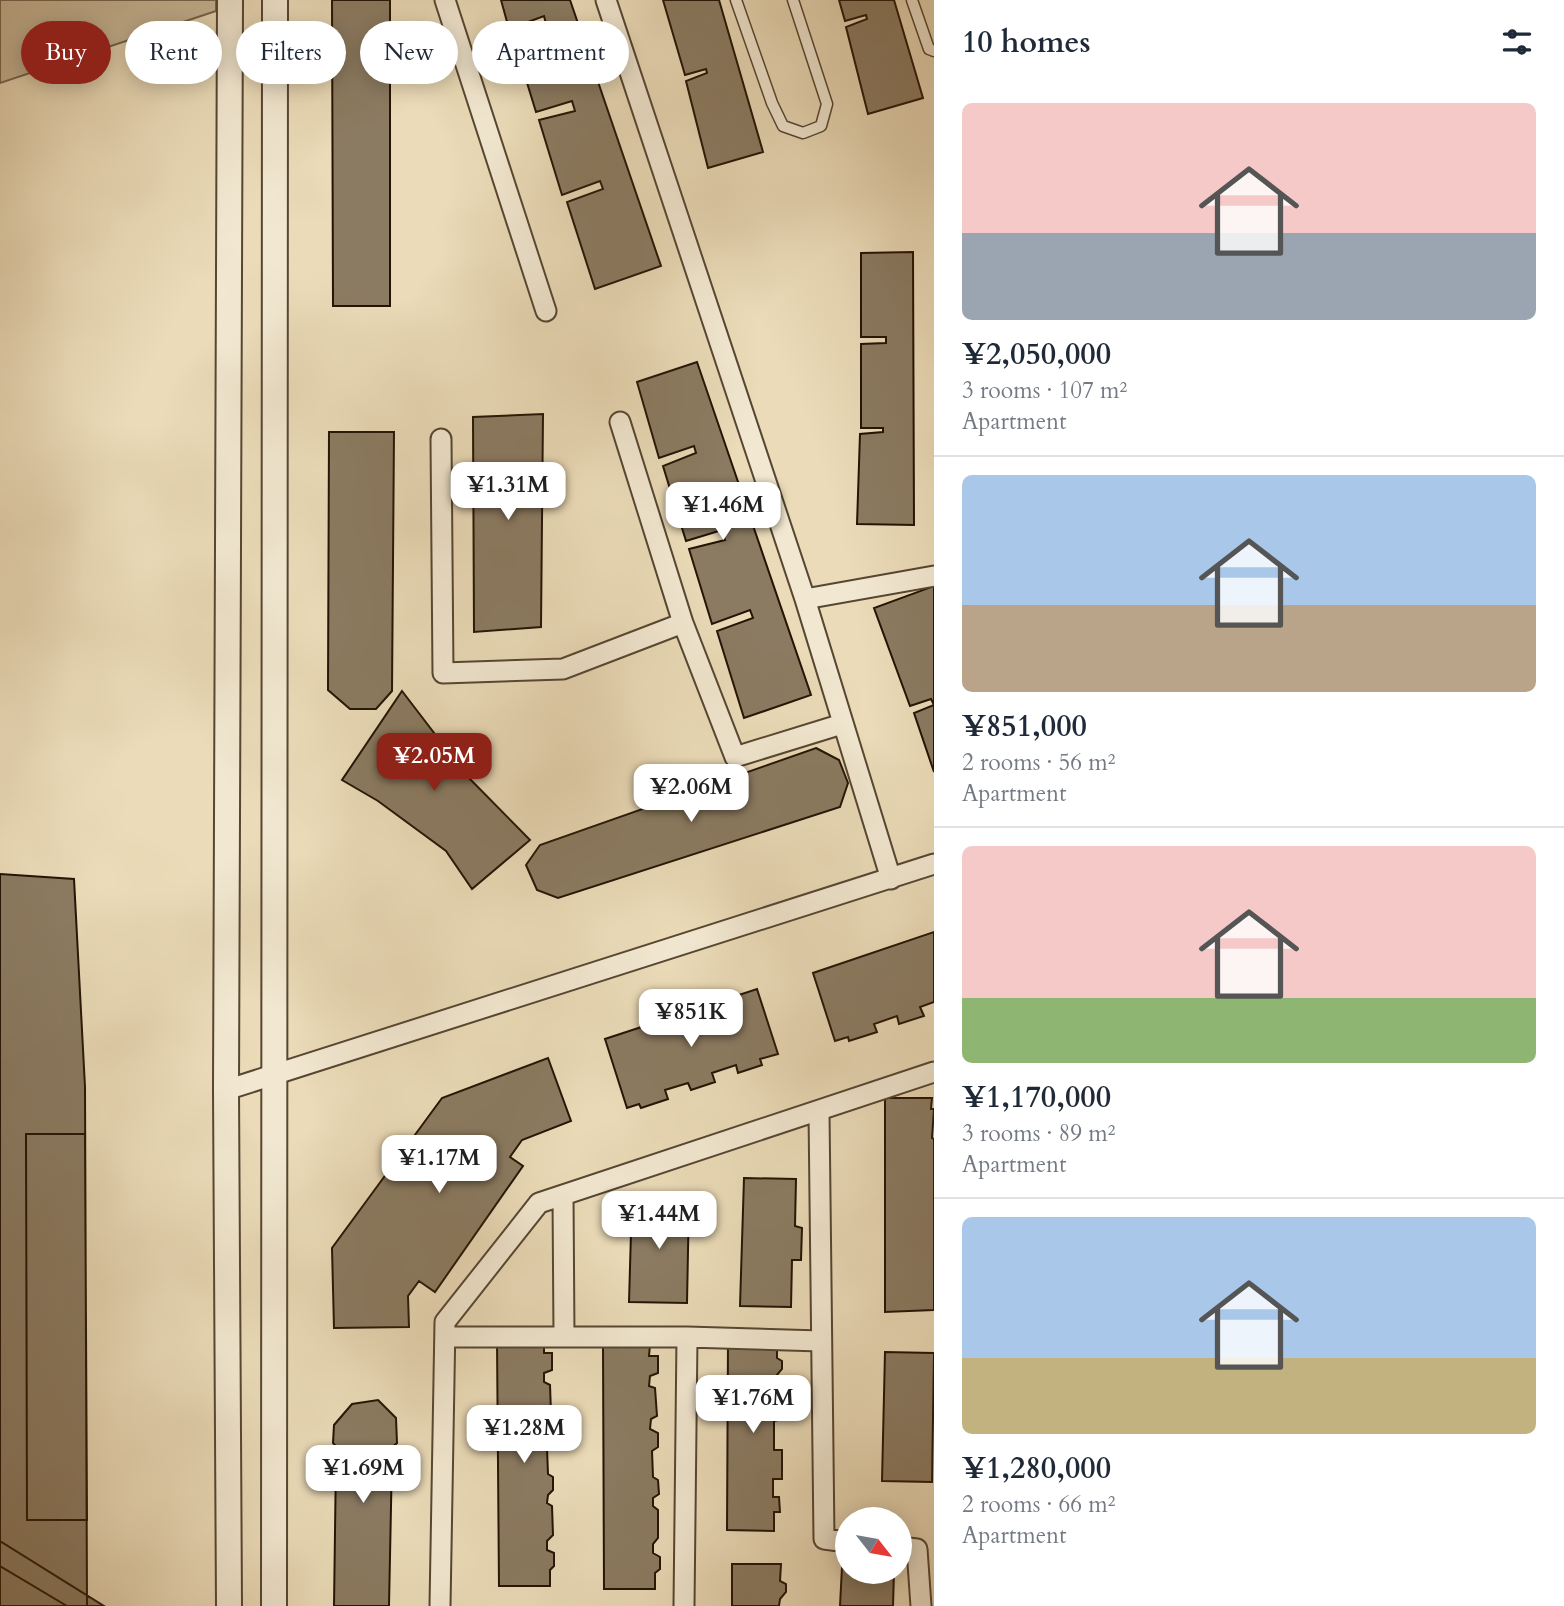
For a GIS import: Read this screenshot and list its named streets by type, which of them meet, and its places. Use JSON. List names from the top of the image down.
{
  "north": "bottom right",
  "page": {
    "heading": "10 homes",
    "chip": [
      "Buy",
      "Rent",
      "Filters",
      "New",
      "Apartment"
    ],
    "list": [
      {
        "name": "¥2,050,000",
        "note": "3 rooms · 107 m² · Apartment"
      },
      {
        "name": "¥851,000",
        "note": "2 rooms · 56 m² · Apartment"
      },
      {
        "name": "¥1,170,000",
        "note": "3 rooms · 89 m² · Apartment"
      },
      {
        "name": "¥1,280,000",
        "note": "2 rooms · 66 m² · Apartment"
      }
    ],
    "price": [
      "¥1.31M",
      "¥1.46M",
      "¥2.05M",
      "¥2.06M",
      "¥851K",
      "¥1.17M",
      "¥1.44M",
      "¥1.76M",
      "¥1.28M",
      "¥1.69M"
    ]
  }
}
